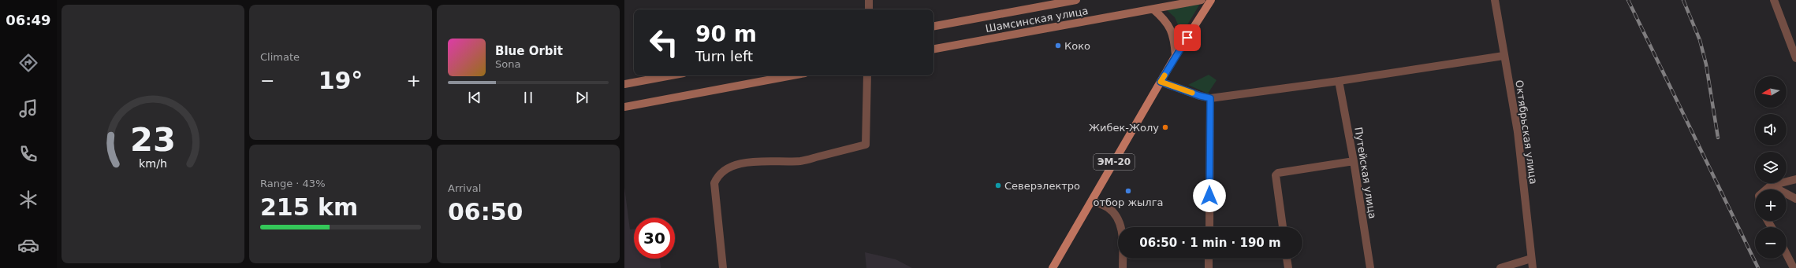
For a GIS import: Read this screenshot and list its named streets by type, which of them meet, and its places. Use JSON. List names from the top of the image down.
{
  "streets": {
    "main road": ["Шамсинская улица", "ЭМ-20"],
    "street": ["Октябрьская улица", "Путейская улица"]
  },
  "places": [
    "Коко",
    "Жибек-Жолу",
    "Северэлектро",
    "отбор жылга"
  ],
  "north": "left",
  "page": {
    "tabs": "06:49",
    "tile": [
      "Climate",
      ["Range · 43%", "215 km"],
      ["Arrival", "06:50"]
    ],
    "turn": ["90 m", "Turn left"],
    "song": ["Blue Orbit", "Sona"],
    "heat": ["−", "19°", "+"],
    "map_buttons": ["+", "−"],
    "limit": "30",
    "trip": "06:50 · 1 min · 190 m",
    "gauge": ["23", "km/h"]
  }
}
